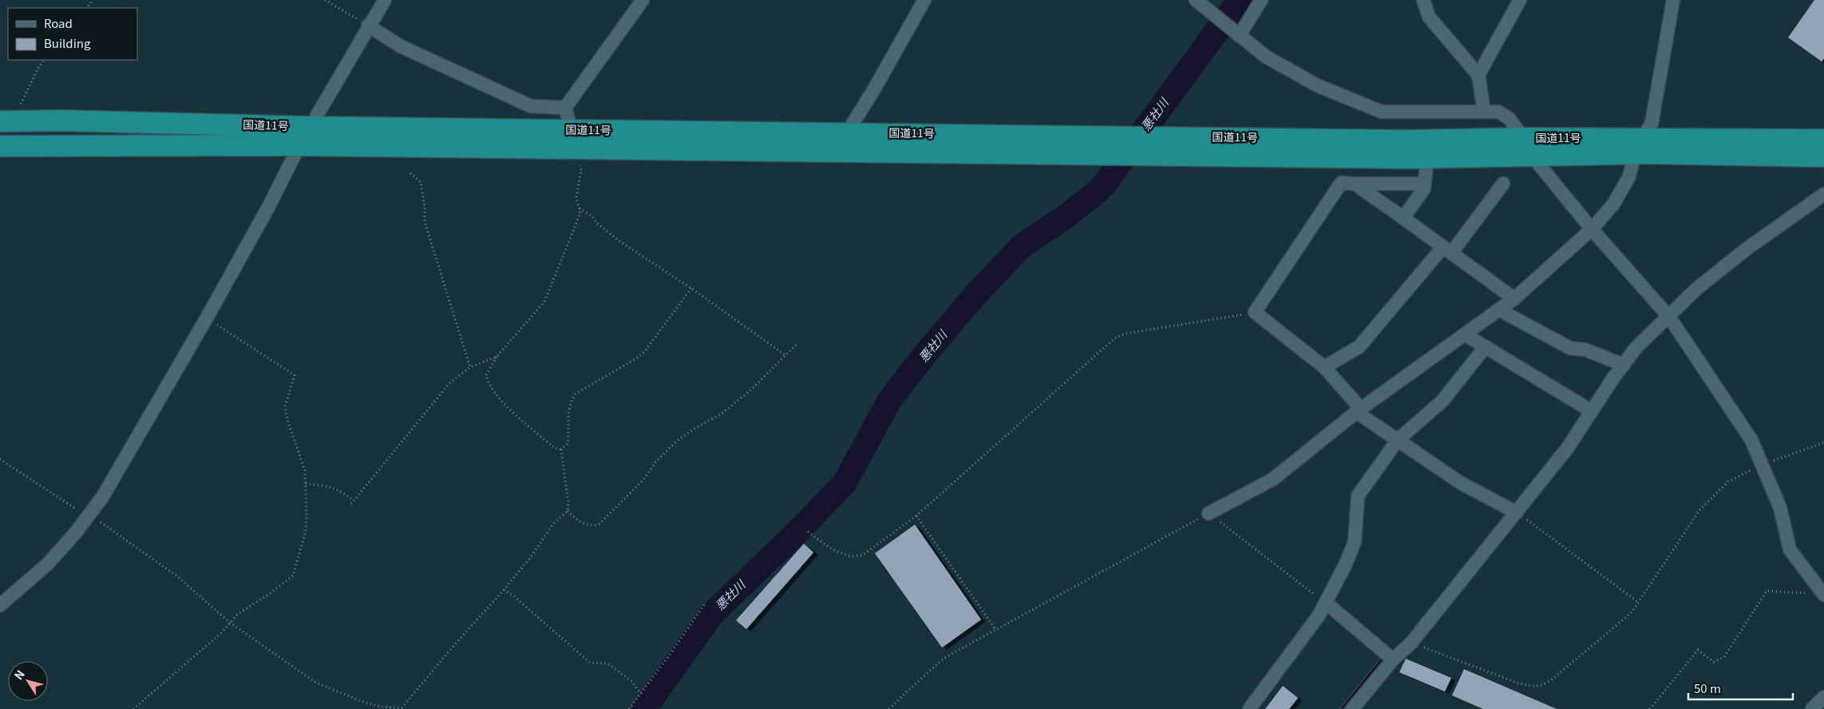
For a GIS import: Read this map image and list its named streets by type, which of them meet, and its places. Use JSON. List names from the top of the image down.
{
  "streets": {
    "highway": ["国道11号"]
  },
  "water": ["悪社川"],
  "legend": ["Road", "Building"],
  "scale_bar": "50 m",
  "north": "top left"
}
